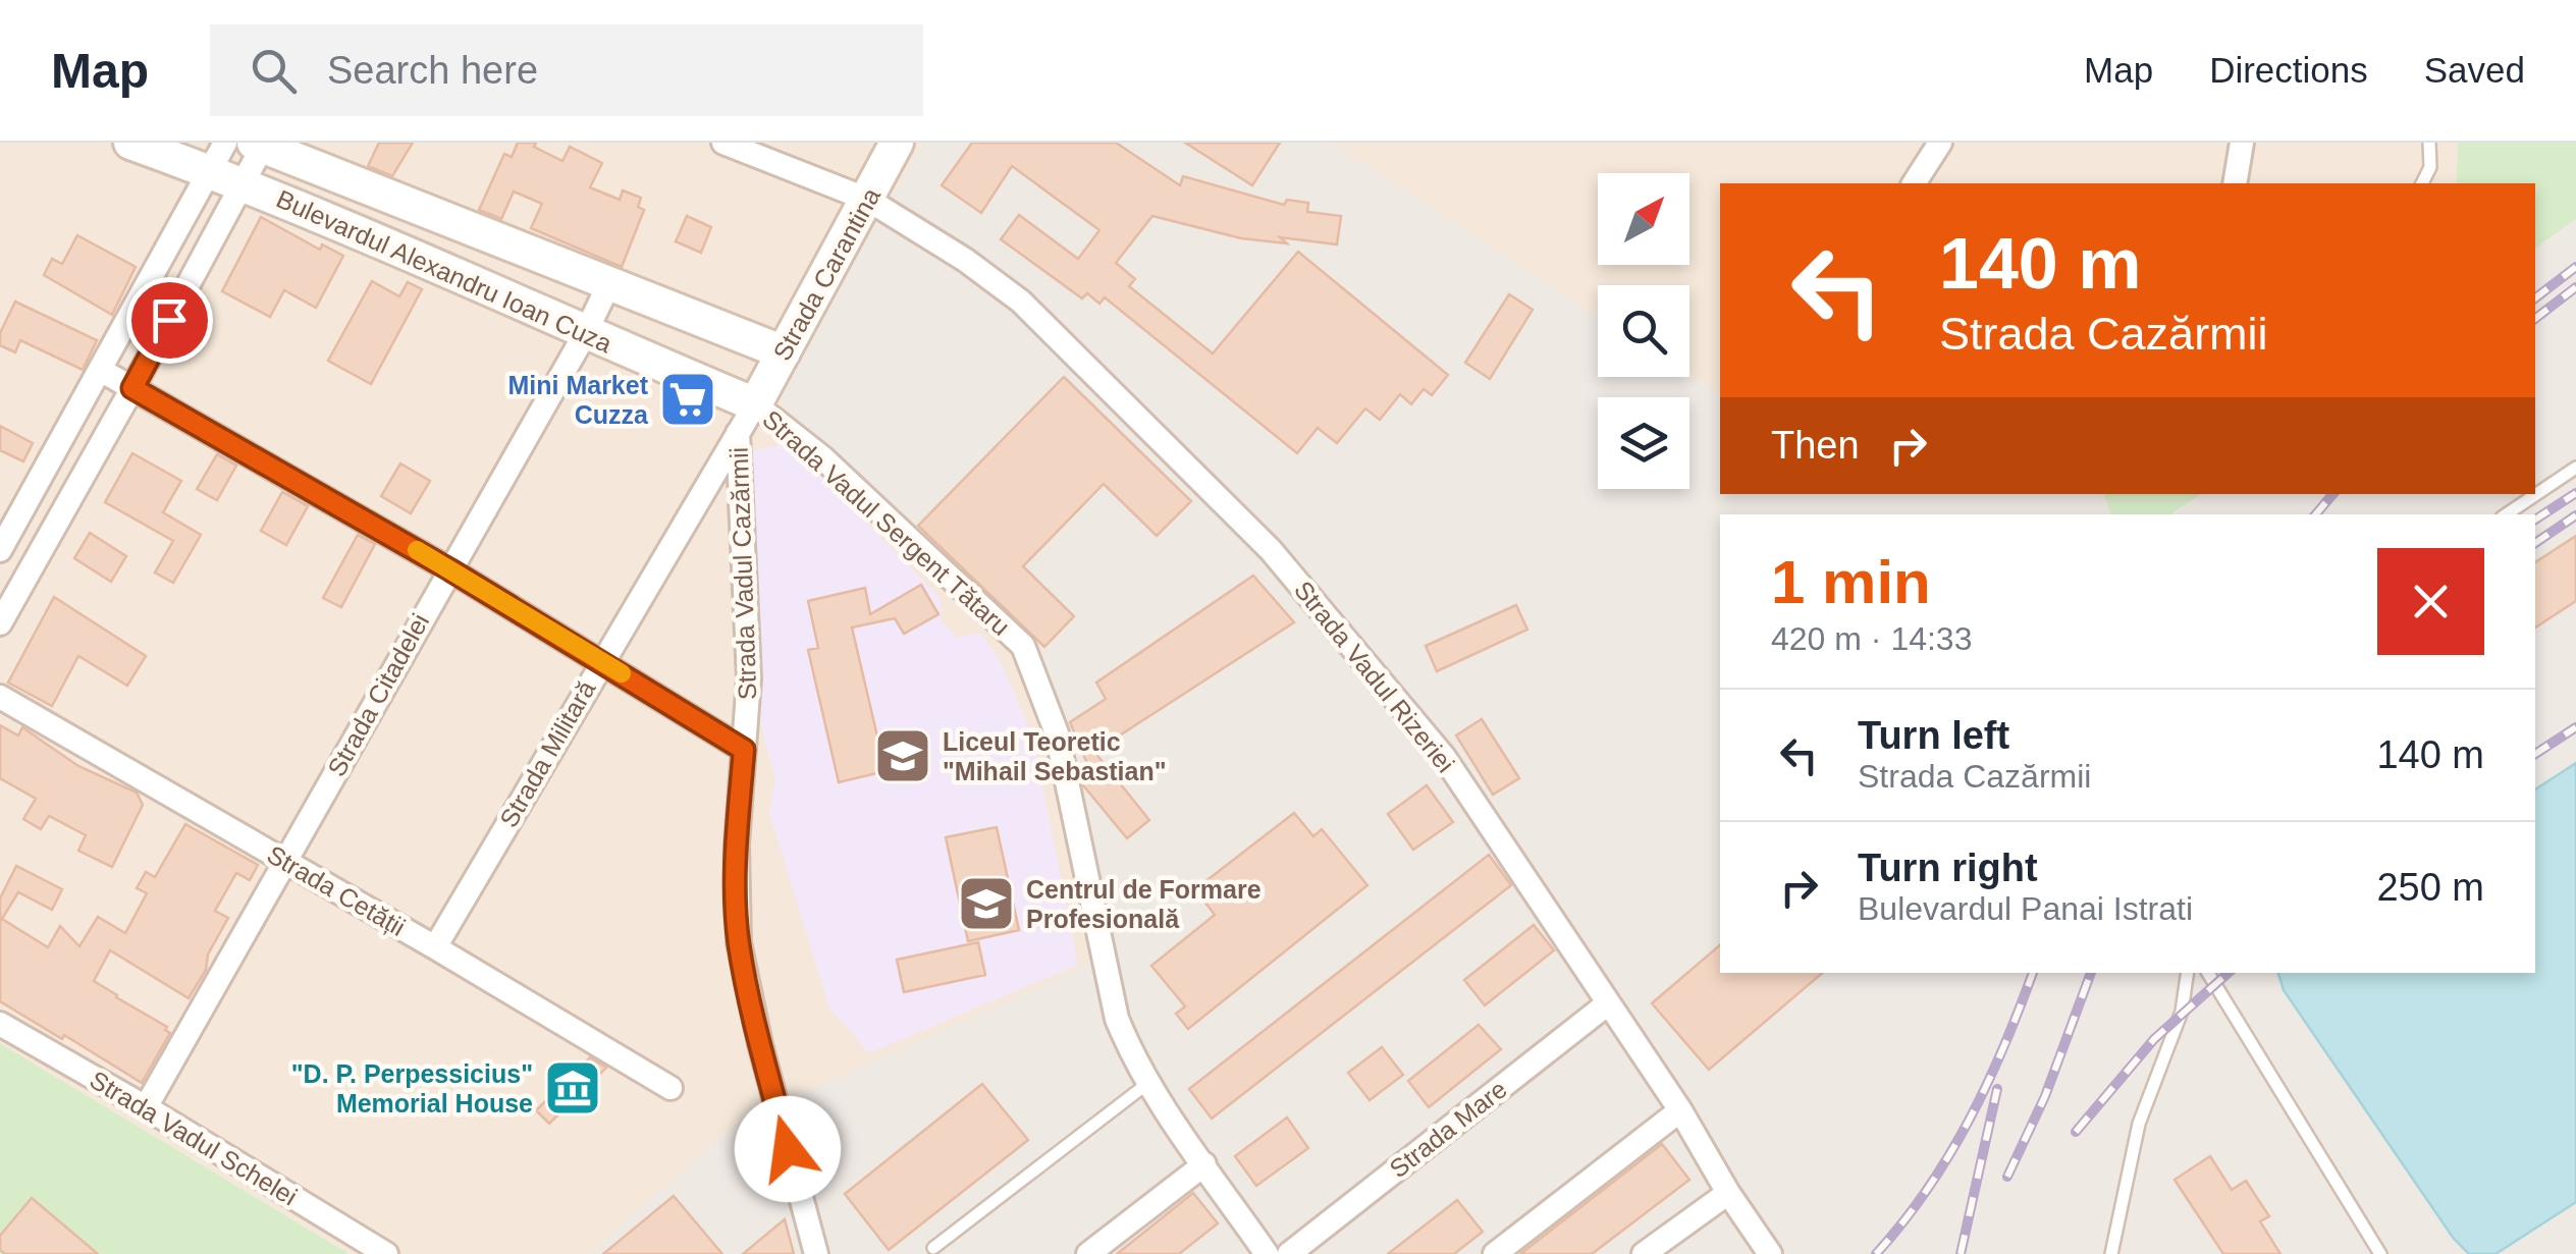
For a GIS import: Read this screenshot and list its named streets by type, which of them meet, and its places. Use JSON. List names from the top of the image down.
{
  "streets": {
    "main road": ["Bulevardul Alexandru Ioan Cuza", "Strada Carantina"],
    "street": [
      "Strada Vadul Sergent Tătaru",
      "Strada Vadul Cazărmii",
      "Strada Vadul Rizeriei",
      "Strada Citadelei",
      "Strada Militară",
      "Strada Cetății",
      "Strada Mare",
      "Strada Vadul Schelei"
    ]
  },
  "crossings": [
    ["Bulevardul Alexandru Ioan Cuza", "Strada Carantina"],
    ["Bulevardul Alexandru Ioan Cuza", "Strada Vadul Sergent Tătaru"],
    ["Bulevardul Alexandru Ioan Cuza", "Strada Vadul Cazărmii"],
    ["Bulevardul Alexandru Ioan Cuza", "Strada Citadelei"],
    ["Bulevardul Alexandru Ioan Cuza", "Strada Militară"],
    ["Strada Carantina", "Strada Vadul Sergent Tătaru"],
    ["Strada Carantina", "Strada Vadul Cazărmii"],
    ["Strada Carantina", "Strada Vadul Rizeriei"],
    ["Strada Carantina", "Strada Militară"],
    ["Strada Vadul Sergent Tătaru", "Strada Vadul Cazărmii"],
    ["Strada Vadul Sergent Tătaru", "Strada Militară"],
    ["Strada Vadul Cazărmii", "Strada Militară"],
    ["Strada Vadul Rizeriei", "Strada Mare"],
    ["Strada Citadelei", "Strada Cetății"],
    ["Strada Citadelei", "Strada Vadul Schelei"],
    ["Strada Militară", "Strada Cetății"]
  ],
  "places": {
    "supermarket": ["Mini Market Cuzza"],
    "school or university": ["Liceul Teoretic \"Mihail Sebastian\"", "Centrul de Formare Profesională"],
    "museum": ["\"D. P. Perpessicius\" Memorial House"]
  },
  "north": "top right",
  "page": {
    "header": "Map",
    "search": "Search here",
    "nav": ["Map", "Directions", "Saved"],
    "turn": ["140 m", "Strada Cazărmii"],
    "then": "Then",
    "heading": ["1 min", "420 m · 14:33"],
    "list": [
      {
        "name": "Turn left",
        "note": "Strada Cazărmii",
        "value": "140 m"
      },
      {
        "name": "Turn right",
        "note": "Bulevardul Panai Istrati",
        "value": "250 m"
      }
    ]
  }
}
